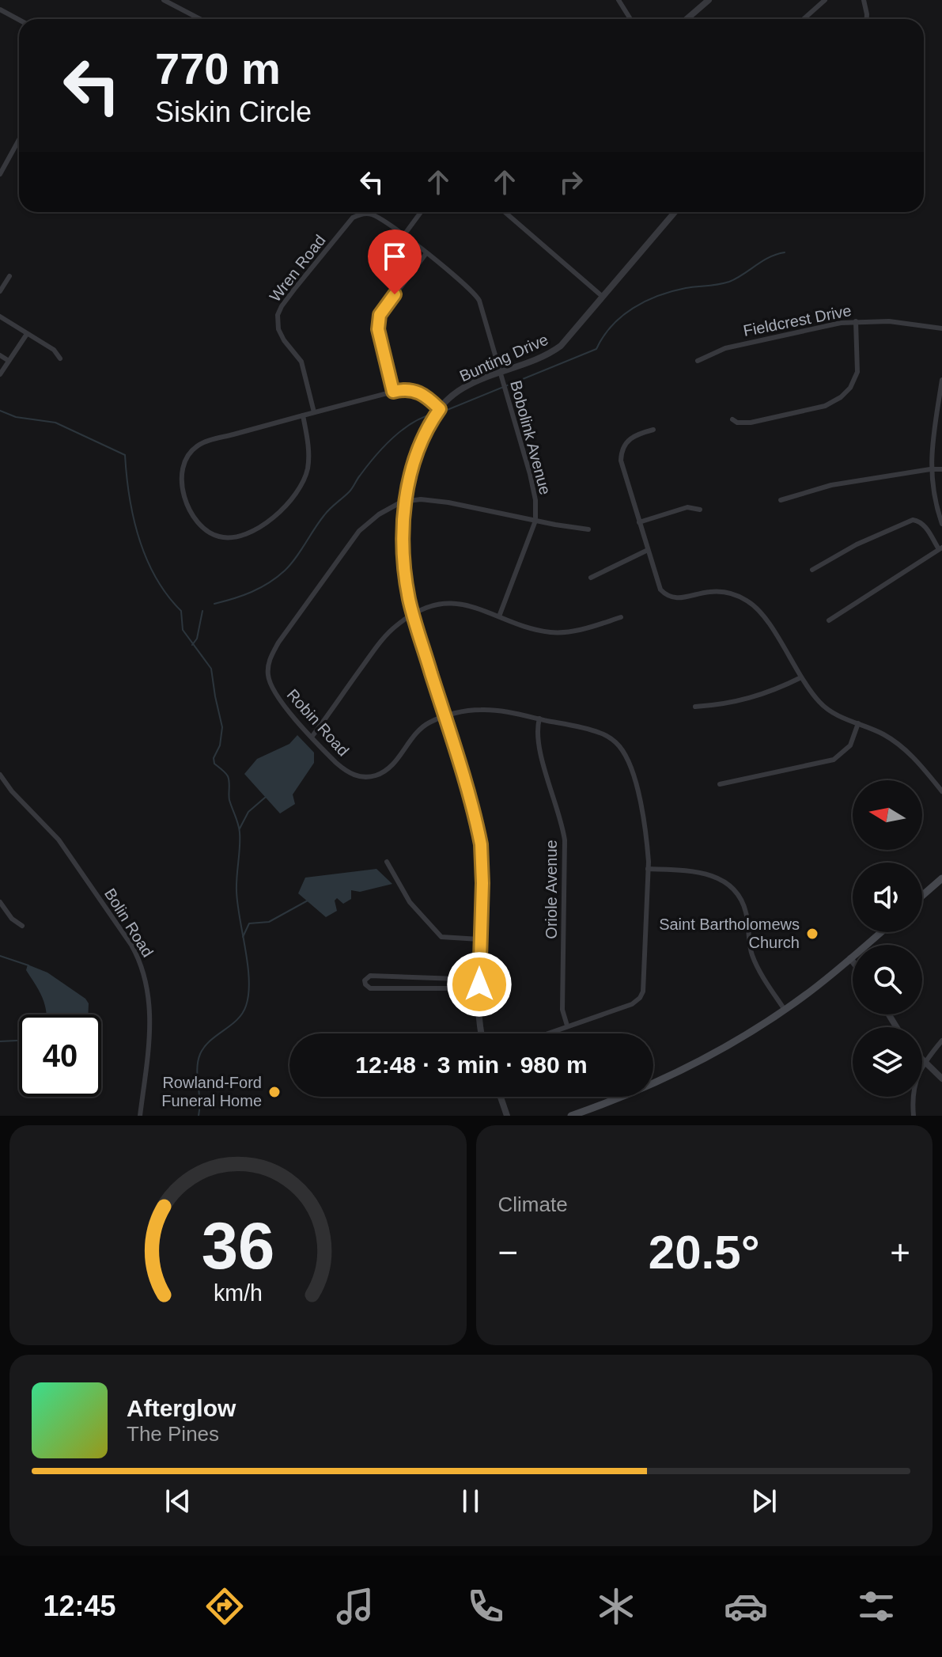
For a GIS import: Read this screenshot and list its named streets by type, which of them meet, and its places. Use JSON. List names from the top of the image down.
{
  "streets": {
    "street": [
      "Wren Road",
      "Fieldcrest Drive",
      "Bunting Drive",
      "Bobolink Avenue",
      "Robin Road",
      "Oriole Avenue",
      "Bolin Road"
    ]
  },
  "crossings": [
    ["Wren Road", "Bunting Drive"],
    ["Wren Road", "Bobolink Avenue"],
    ["Bunting Drive", "Bobolink Avenue"],
    ["Bunting Drive", "Robin Road"],
    ["Bobolink Avenue", "Robin Road"],
    ["Robin Road", "Oriole Avenue"]
  ],
  "places": ["Saint Bartholomews Church", "Rowland-Ford Funeral Home"],
  "north": "left",
  "page": {
    "turn": ["770 m", "Siskin Circle"],
    "limit": "40",
    "trip": "12:48 · 3 min · 980 m",
    "tile": "Climate",
    "heat": ["−", "20.5°", "+"],
    "song": ["Afterglow", "The Pines"],
    "tabs": "12:45",
    "gauge": ["36", "km/h"]
  }
}
